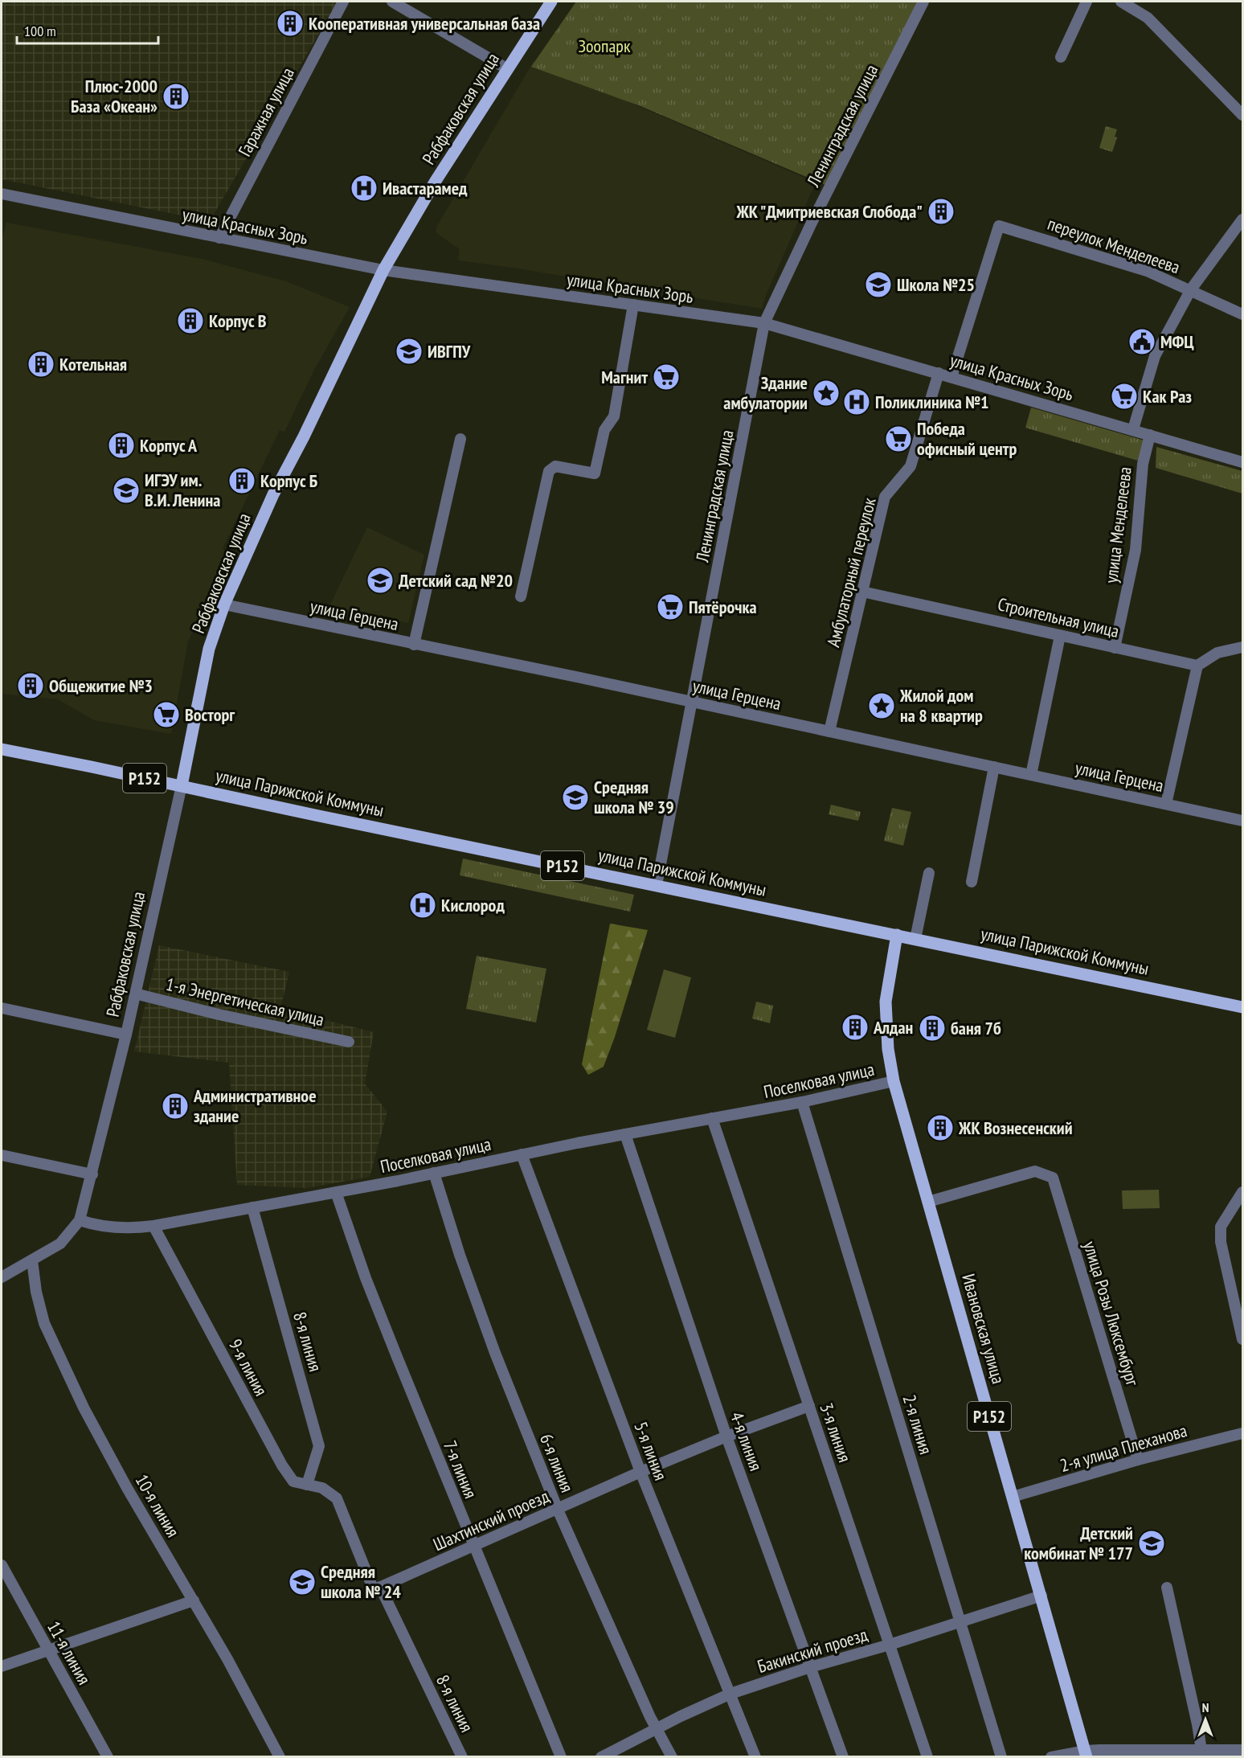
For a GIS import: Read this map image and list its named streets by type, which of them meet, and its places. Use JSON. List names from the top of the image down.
{
  "streets": {
    "main road": [
      "Рабфаковская улица",
      "Р152",
      "улица Парижской Коммуны",
      "Ивановская улица"
    ],
    "street": [
      "Гаражная улица",
      "Ленинградская улица",
      "улица Красных Зорь",
      "переулок Менделеева",
      "улица Менделеева",
      "Амбулаторный переулок",
      "улица Герцена",
      "Строительная улица",
      "1-я Энергетическая улица",
      "Поселковая улица",
      "улица Розы Люксембург",
      "8-я линия",
      "9-я линия",
      "2-я линия",
      "3-я линия",
      "4-я линия",
      "2-я улица Плеханова",
      "5-я линия",
      "6-я линия",
      "7-я линия",
      "10-я линия",
      "Шахтинский проезд",
      "Бакинский проезд",
      "11-я линия"
    ]
  },
  "crossings": [
    ["Рабфаковская улица", "улица Красных Зорь"],
    ["Рабфаковская улица", "улица Герцена"],
    ["Рабфаковская улица", "улица Парижской Коммуны"],
    ["Рабфаковская улица", "1-я Энергетическая улица"],
    ["Рабфаковская улица", "Поселковая улица"],
    ["Гаражная улица", "улица Красных Зорь"],
    ["Ленинградская улица", "улица Красных Зорь"],
    ["Ленинградская улица", "улица Герцена"],
    ["Ленинградская улица", "улица Парижской Коммуны"],
    ["улица Красных Зорь", "переулок Менделеева"],
    ["улица Красных Зорь", "улица Менделеева"],
    ["улица Красных Зорь", "Амбулаторный переулок"],
    ["улица Менделеева", "Строительная улица"],
    ["Амбулаторный переулок", "улица Герцена"],
    ["Амбулаторный переулок", "Строительная улица"],
    ["улица Парижской Коммуны", "Ивановская улица"],
    ["Поселковая улица", "Ивановская улица"],
    ["Поселковая улица", "8-я линия"],
    ["Поселковая улица", "9-я линия"],
    ["Поселковая улица", "2-я линия"],
    ["Поселковая улица", "3-я линия"],
    ["Поселковая улица", "4-я линия"],
    ["Поселковая улица", "5-я линия"],
    ["Поселковая улица", "6-я линия"],
    ["Поселковая улица", "7-я линия"],
    ["улица Розы Люксембург", "Ивановская улица"],
    ["улица Розы Люксембург", "2-я улица Плеханова"],
    ["Ивановская улица", "2-я улица Плеханова"],
    ["Ивановская улица", "Бакинский проезд"],
    ["8-я линия", "9-я линия"],
    ["8-я линия", "Шахтинский проезд"],
    ["2-я линия", "Бакинский проезд"],
    ["3-я линия", "Шахтинский проезд"],
    ["3-я линия", "Бакинский проезд"],
    ["4-я линия", "Шахтинский проезд"],
    ["4-я линия", "Бакинский проезд"],
    ["5-я линия", "Шахтинский проезд"],
    ["5-я линия", "Бакинский проезд"],
    ["6-я линия", "Шахтинский проезд"],
    ["6-я линия", "Бакинский проезд"],
    ["7-я линия", "Шахтинский проезд"]
  ],
  "parks": ["Зоопарк"],
  "places": {
    "building": [
      "Кооперативная универсальная база",
      "Плюс-2000 База «Океан»",
      "ЖК \"Дмитриевская Слобода\"",
      "Корпус В",
      "Котельная",
      "Корпус А",
      "Корпус Б",
      "Общежитие №3",
      "Алдан",
      "баня 7б",
      "Административное здание",
      "ЖК Вознесенский"
    ],
    "hospital": ["Ивастарамед", "Поликлиника №1", "Кислород"],
    "school or university": [
      "Школа №25",
      "ИВГПУ",
      "ИГЭУ им. В.И. Ленина",
      "Детский сад №20",
      "Средняя школа № 39",
      "Детский комбинат № 177",
      "Средняя школа № 24"
    ],
    "public building": ["МФЦ"],
    "supermarket": [
      "Магнит",
      "Как Раз",
      "Победа офисный центр",
      "Пятёрочка",
      "Восторг"
    ],
    "place": ["Здание амбулатории", "Жилой дом на 8 квартир"]
  },
  "scale_bar": "100 m",
  "north": "top"
}
